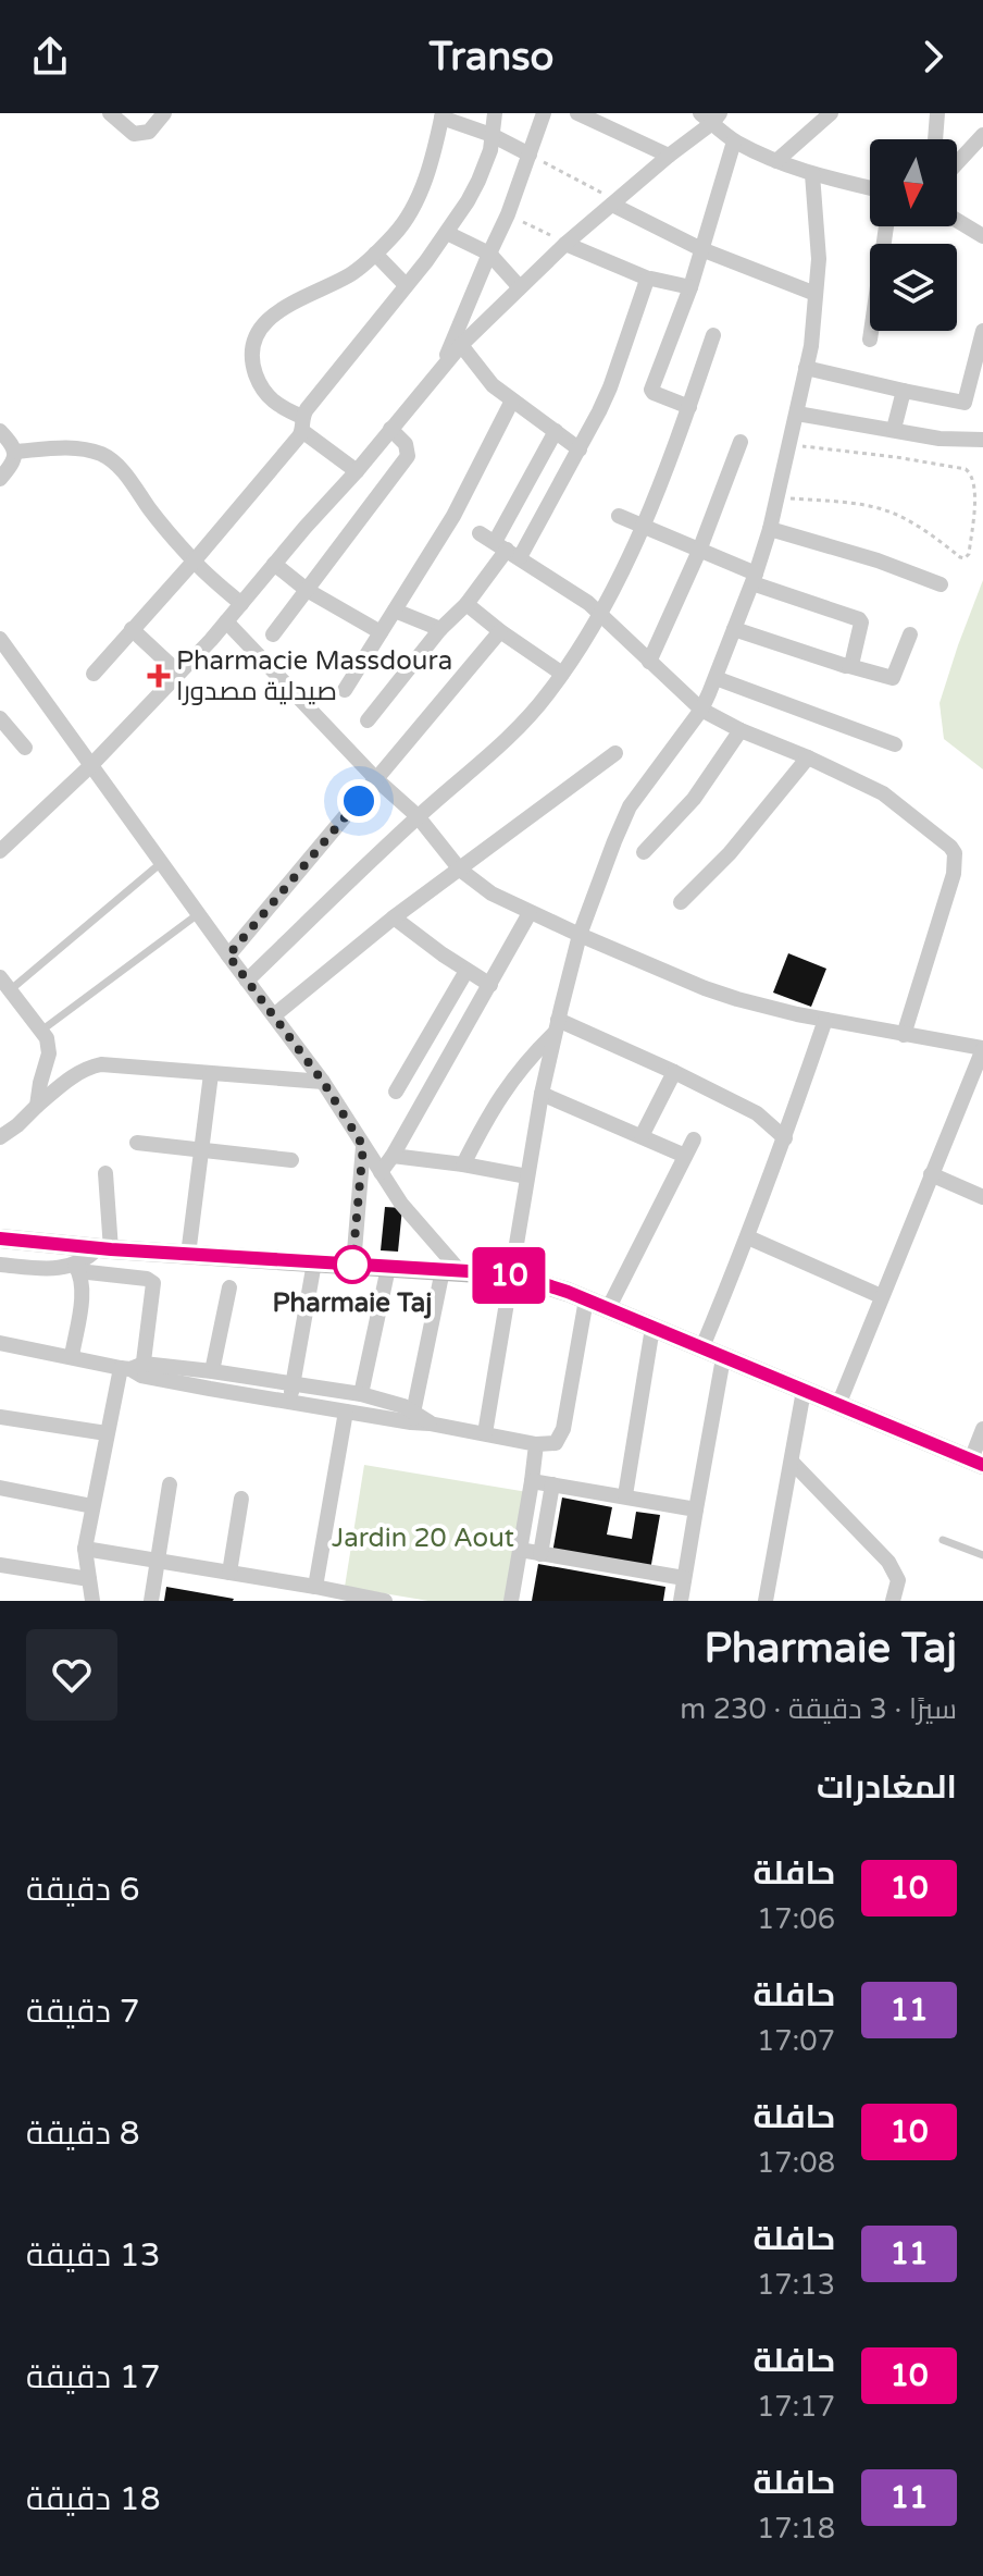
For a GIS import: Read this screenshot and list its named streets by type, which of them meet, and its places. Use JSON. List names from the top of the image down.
{
  "parks": ["Jardin 20 Aout"],
  "places": {
    "health": ["Pharmacie Massdoura صيدلية مصدورا"],
    "other": ["Pharmaie Taj"]
  },
  "lines": ["bus line 10"],
  "north": "bottom",
  "page": {
    "header": "Transo",
    "on_map": "10",
    "heading": [
      ["Pharmaie Taj", "سيرًا · 3 دقيقة · 230 m"],
      "المغادرات"
    ],
    "list": [
      {
        "mark": "10",
        "name": "حافلة",
        "note": "17:06",
        "value": "6 دقيقة"
      },
      {
        "mark": "11",
        "name": "حافلة",
        "note": "17:07",
        "value": "7 دقيقة"
      },
      {
        "mark": "10",
        "name": "حافلة",
        "note": "17:08",
        "value": "8 دقيقة"
      },
      {
        "mark": "11",
        "name": "حافلة",
        "note": "17:13",
        "value": "13 دقيقة"
      },
      {
        "mark": "10",
        "name": "حافلة",
        "note": "17:17",
        "value": "17 دقيقة"
      },
      {
        "mark": "11",
        "name": "حافلة",
        "note": "17:18",
        "value": "18 دقيقة"
      }
    ]
  }
}
